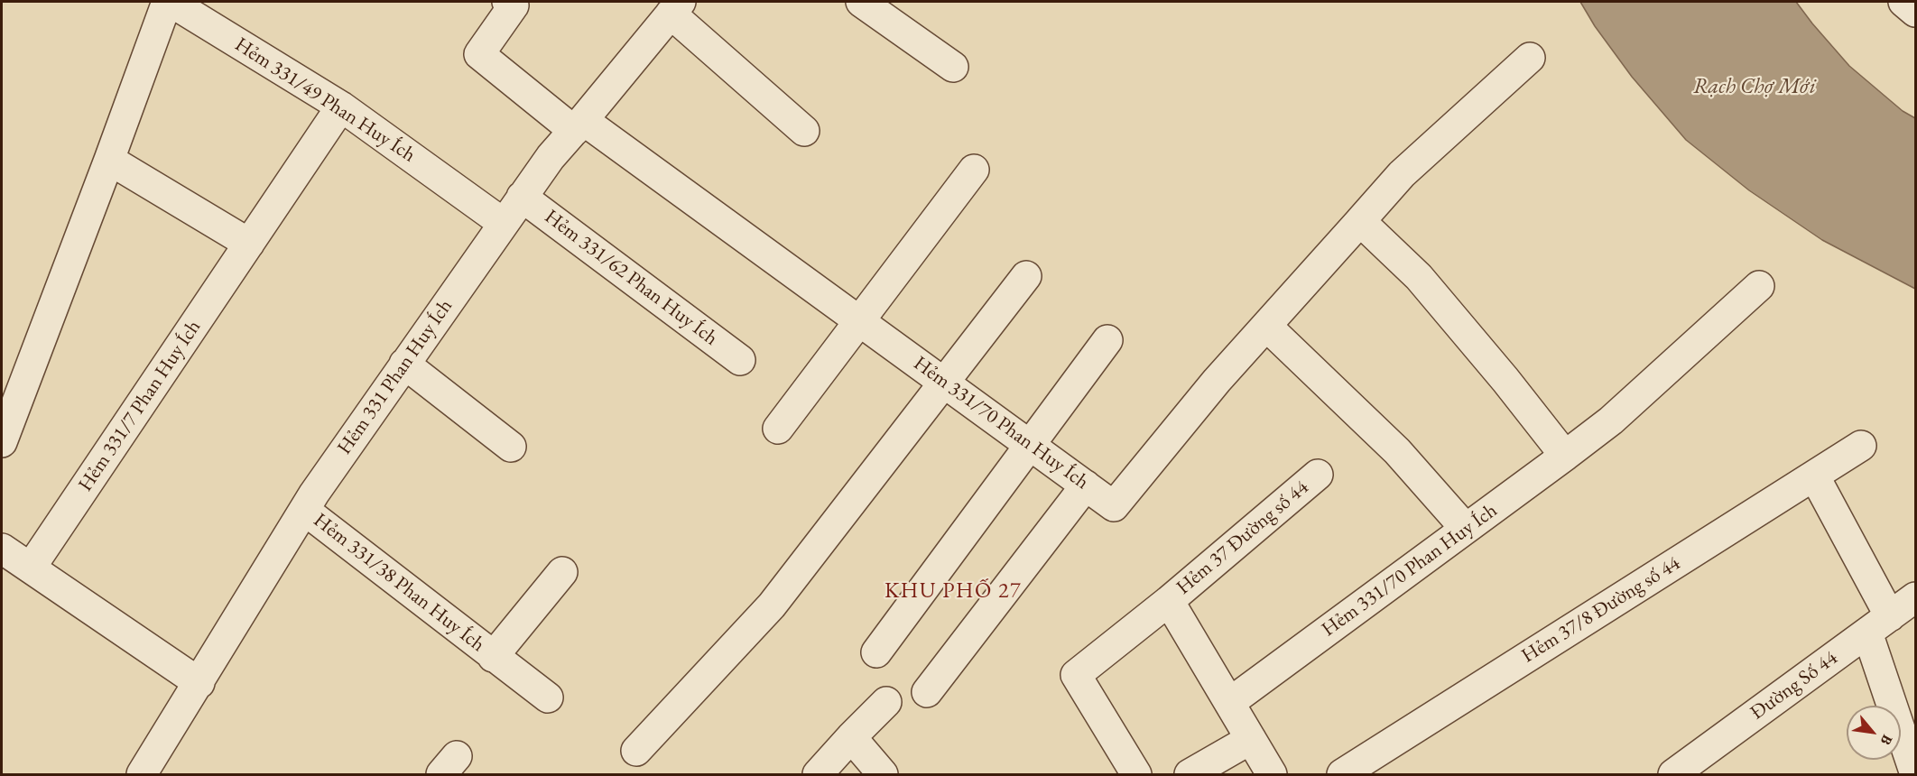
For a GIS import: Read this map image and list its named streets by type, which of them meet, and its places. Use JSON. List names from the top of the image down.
{
  "streets": {
    "street": [
      "Hẻm 331/49 Phan Huy Ích",
      "Hẻm 331/62 Phan Huy Ích",
      "Hẻm 331 Phan Huy Ích",
      "Hẻm 331/7 Phan Huy Ích",
      "Hẻm 331/70 Phan Huy Ích",
      "Hẻm 37 Đường số 44",
      "Hẻm 331/38 Phan Huy Ích",
      "Hẻm 37/8 Đường số 44",
      "Đường Số 44"
    ]
  },
  "crossings": [
    ["Hẻm 331/49 Phan Huy Ích", "Hẻm 331 Phan Huy Ích"],
    ["Hẻm 331/49 Phan Huy Ích", "Hẻm 331/7 Phan Huy Ích"],
    ["Hẻm 331/62 Phan Huy Ích", "Hẻm 331 Phan Huy Ích"],
    ["Hẻm 331 Phan Huy Ích", "Hẻm 331/70 Phan Huy Ích"],
    ["Hẻm 331 Phan Huy Ích", "Hẻm 331/38 Phan Huy Ích"],
    ["Hẻm 331/70 Phan Huy Ích", "Hẻm 37 Đường số 44"]
  ],
  "districts": ["KHU PHỐ 27"],
  "water": ["Rạch Chợ Mới"],
  "north": "bottom right"
}
